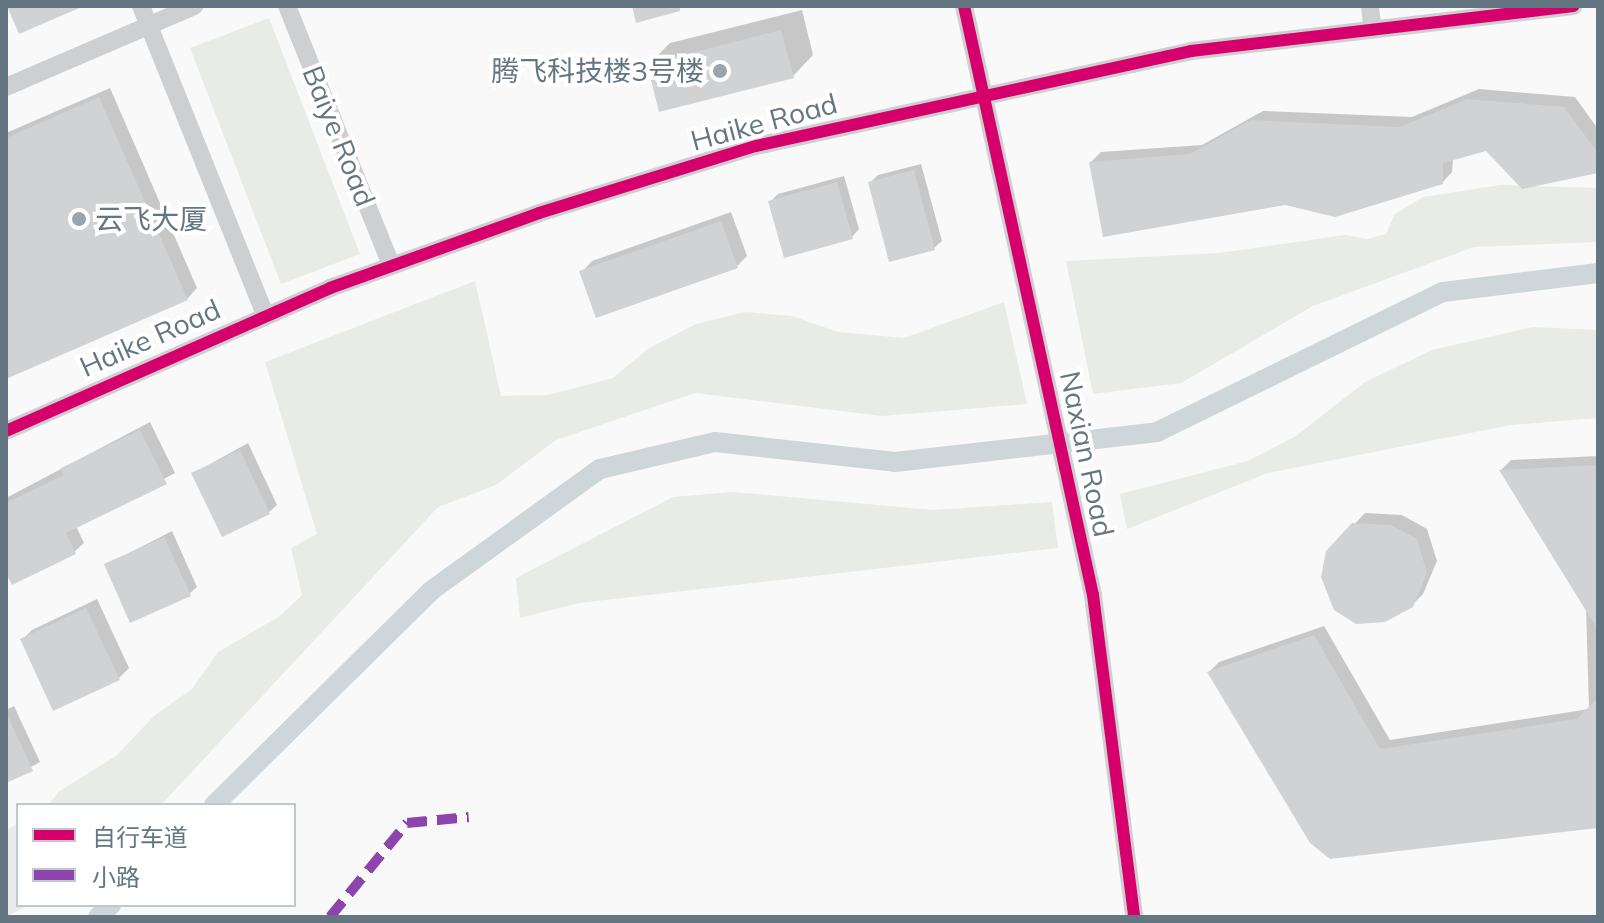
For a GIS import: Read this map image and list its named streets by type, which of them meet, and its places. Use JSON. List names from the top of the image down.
{
  "streets": {
    "street": ["Haike Road", "Baiye Road", "Naxian Road"]
  },
  "crossings": [
    ["Haike Road", "Baiye Road"],
    ["Haike Road", "Naxian Road"]
  ],
  "places": ["腾飞科技楼3号楼", "云飞大厦"],
  "legend": ["自行车道", "小路"]
}
